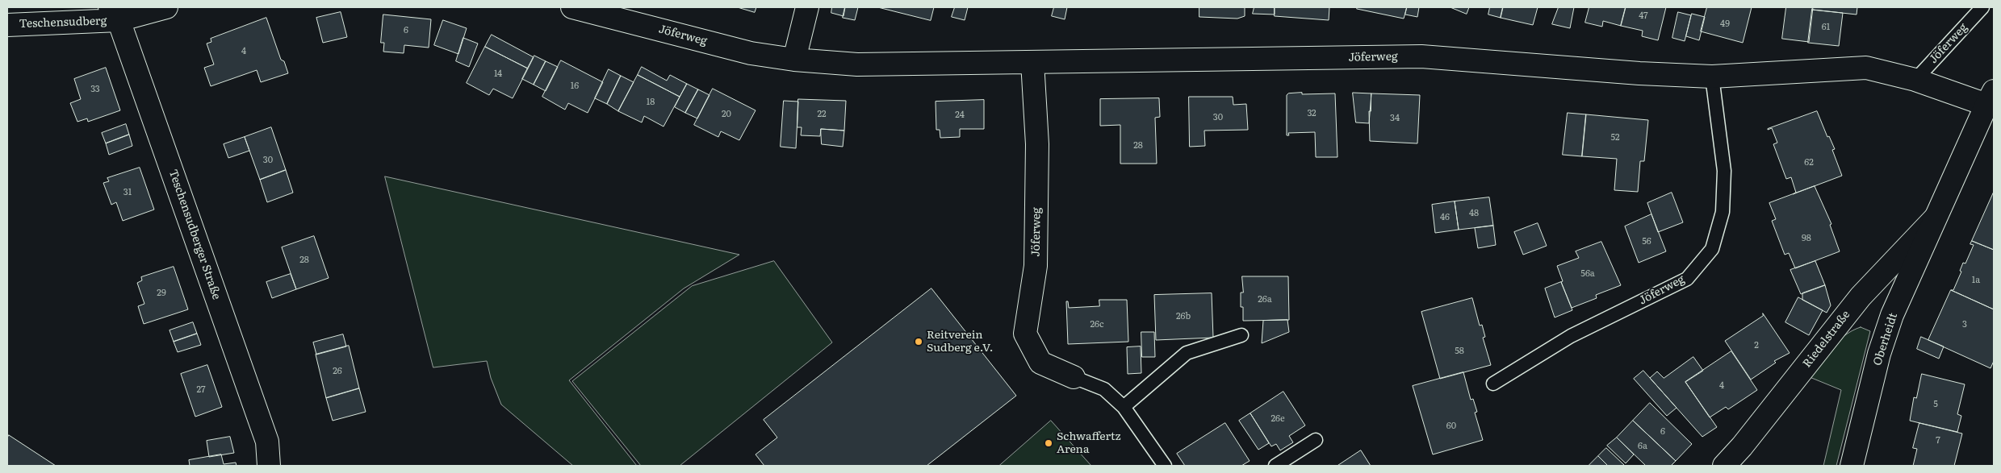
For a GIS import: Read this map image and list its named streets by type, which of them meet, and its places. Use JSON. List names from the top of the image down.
{
  "streets": {
    "street": [
      "Teschensudberg",
      "Jöferweg",
      "Teschensudberger Straße",
      "Riedelstraße",
      "Oberheidt"
    ]
  },
  "crossings": [
    ["Teschensudberg", "Teschensudberger Straße"],
    ["Jöferweg", "Oberheidt"],
    ["Riedelstraße", "Oberheidt"]
  ],
  "places": ["Reitverein Sudberg e.V.", "Schwaffertz Arena"],
  "house_numbers": [
    "47",
    "49",
    "61",
    "6",
    "4",
    "14",
    "16",
    "33",
    "18",
    "32",
    "20",
    "22",
    "24",
    "30",
    "34",
    "52",
    "28",
    "30",
    "62",
    "31",
    "48",
    "46",
    "98",
    "56",
    "28",
    "56a",
    "1a",
    "29",
    "26a",
    "26b",
    "26c",
    "3",
    "2",
    "58",
    "26",
    "4",
    "27",
    "5",
    "26e",
    "60",
    "6",
    "7",
    "6a"
  ]
}
